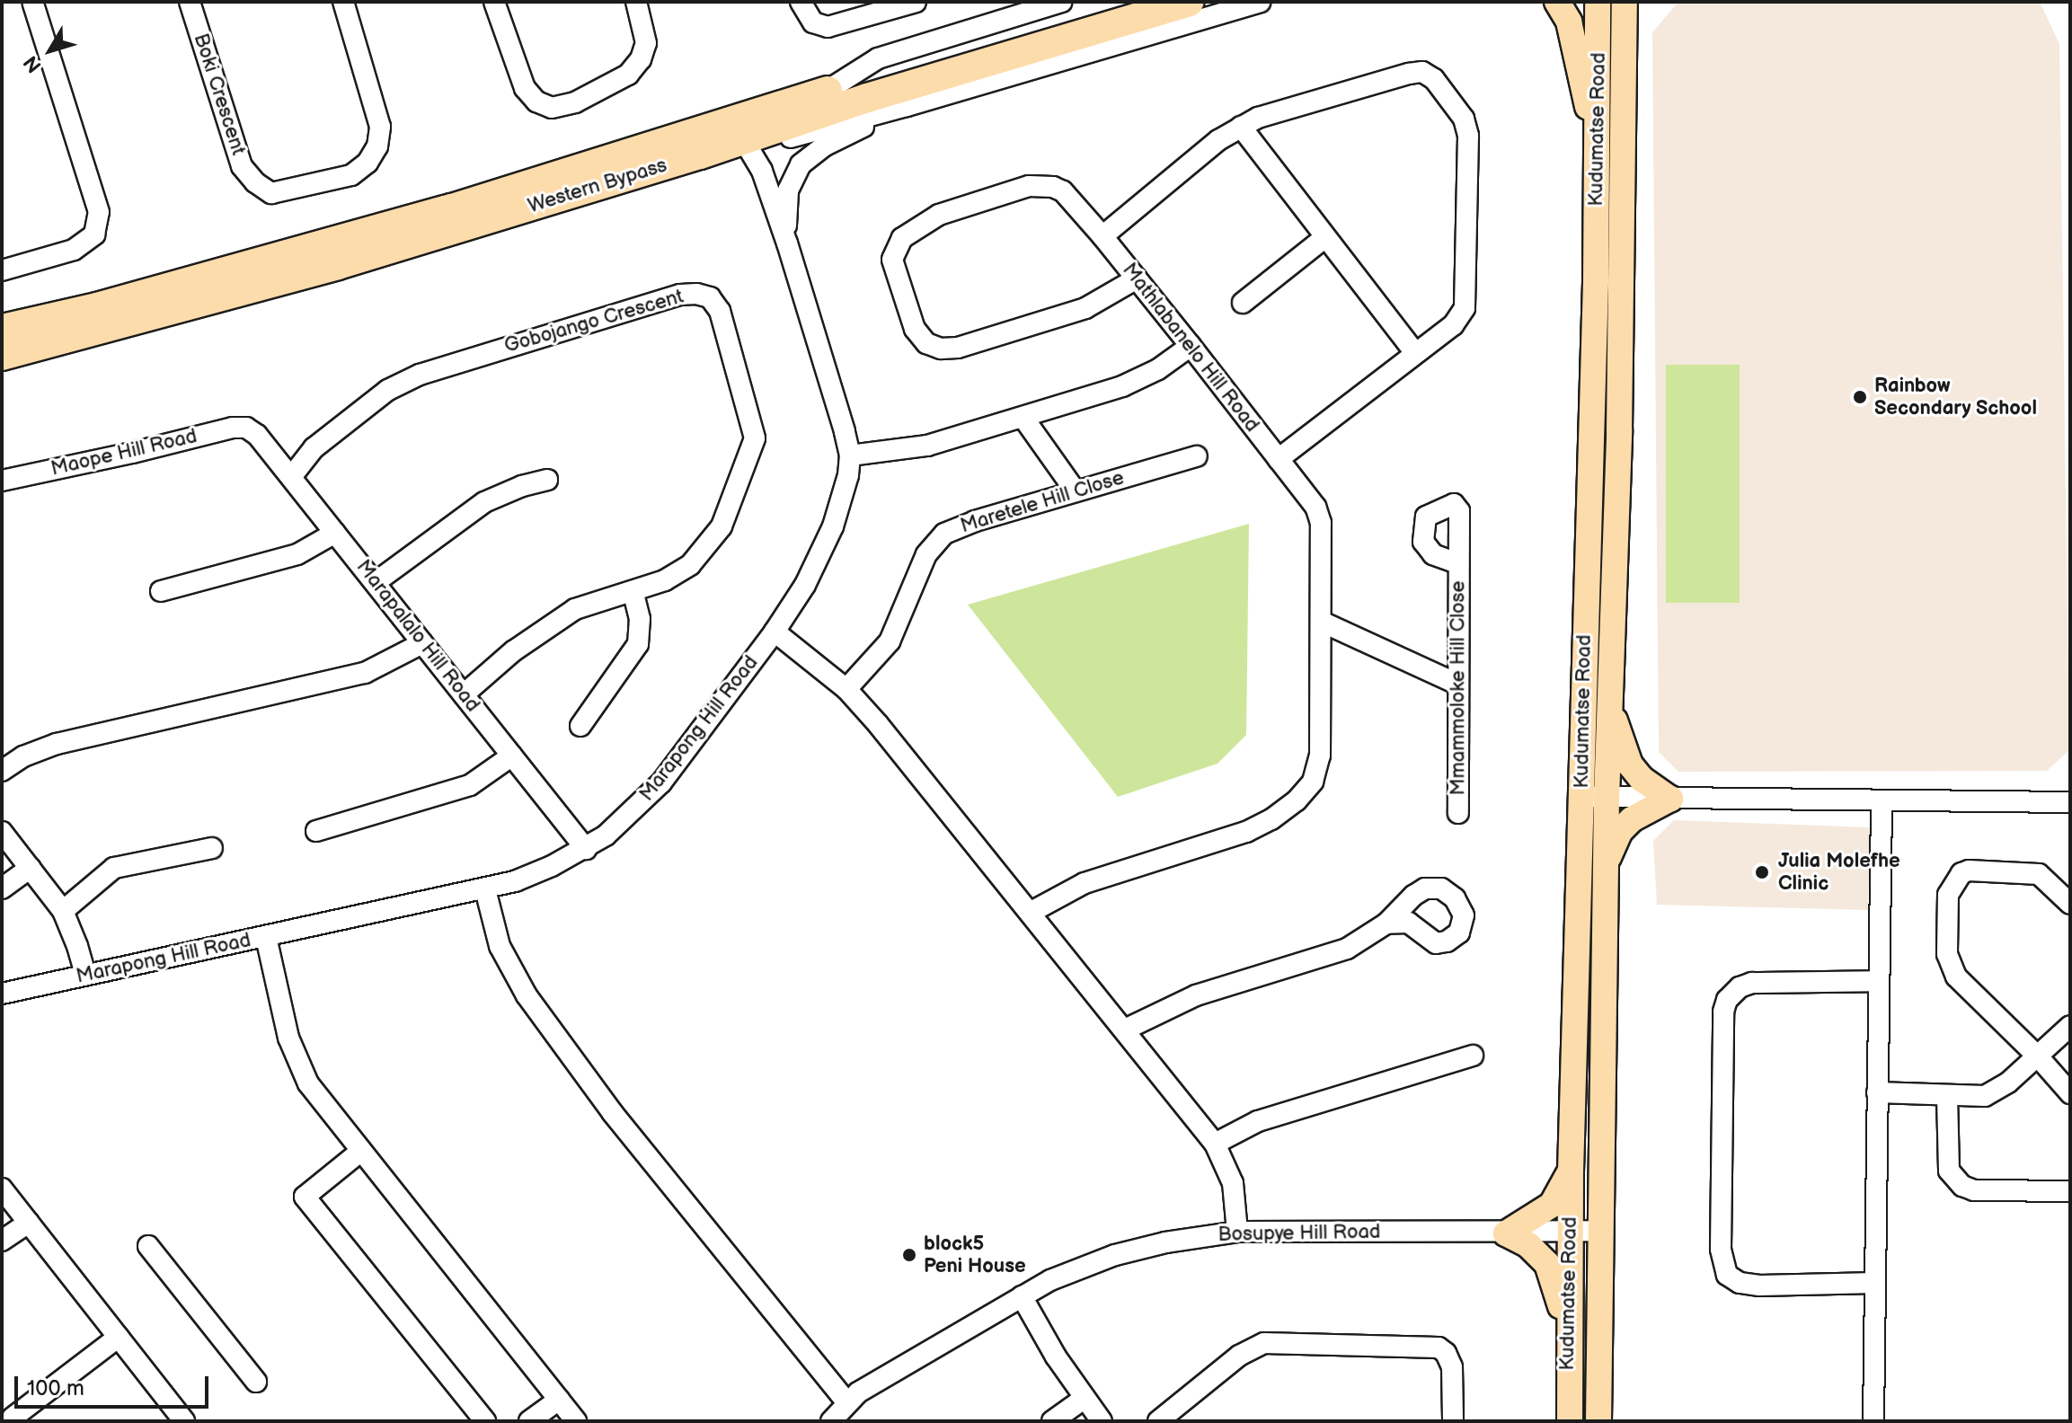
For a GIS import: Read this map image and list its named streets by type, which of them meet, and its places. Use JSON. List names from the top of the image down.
{
  "streets": {
    "highway": ["Western Bypass"],
    "main road": ["Kudumatse Road"],
    "street": [
      "Boki Crescent",
      "Gobojango Crescent",
      "Mathlabanelo Hill Road",
      "Maope Hill Road",
      "Maretele Hill Close",
      "Marapalalo Hill Road",
      "Mmammoloke Hill Close",
      "Marapong Hill Road",
      "Bosupye Hill Road"
    ]
  },
  "crossings": [
    ["Kudumatse Road", "Bosupye Hill Road"],
    ["Gobojango Crescent", "Marapalalo Hill Road"],
    ["Maope Hill Road", "Marapalalo Hill Road"],
    ["Marapalalo Hill Road", "Marapong Hill Road"]
  ],
  "places": ["Rainbow Secondary School", "Julia Molefhe Clinic", "block5 Peni House"],
  "scale_bar": "100 m",
  "north": "bottom left"
}
